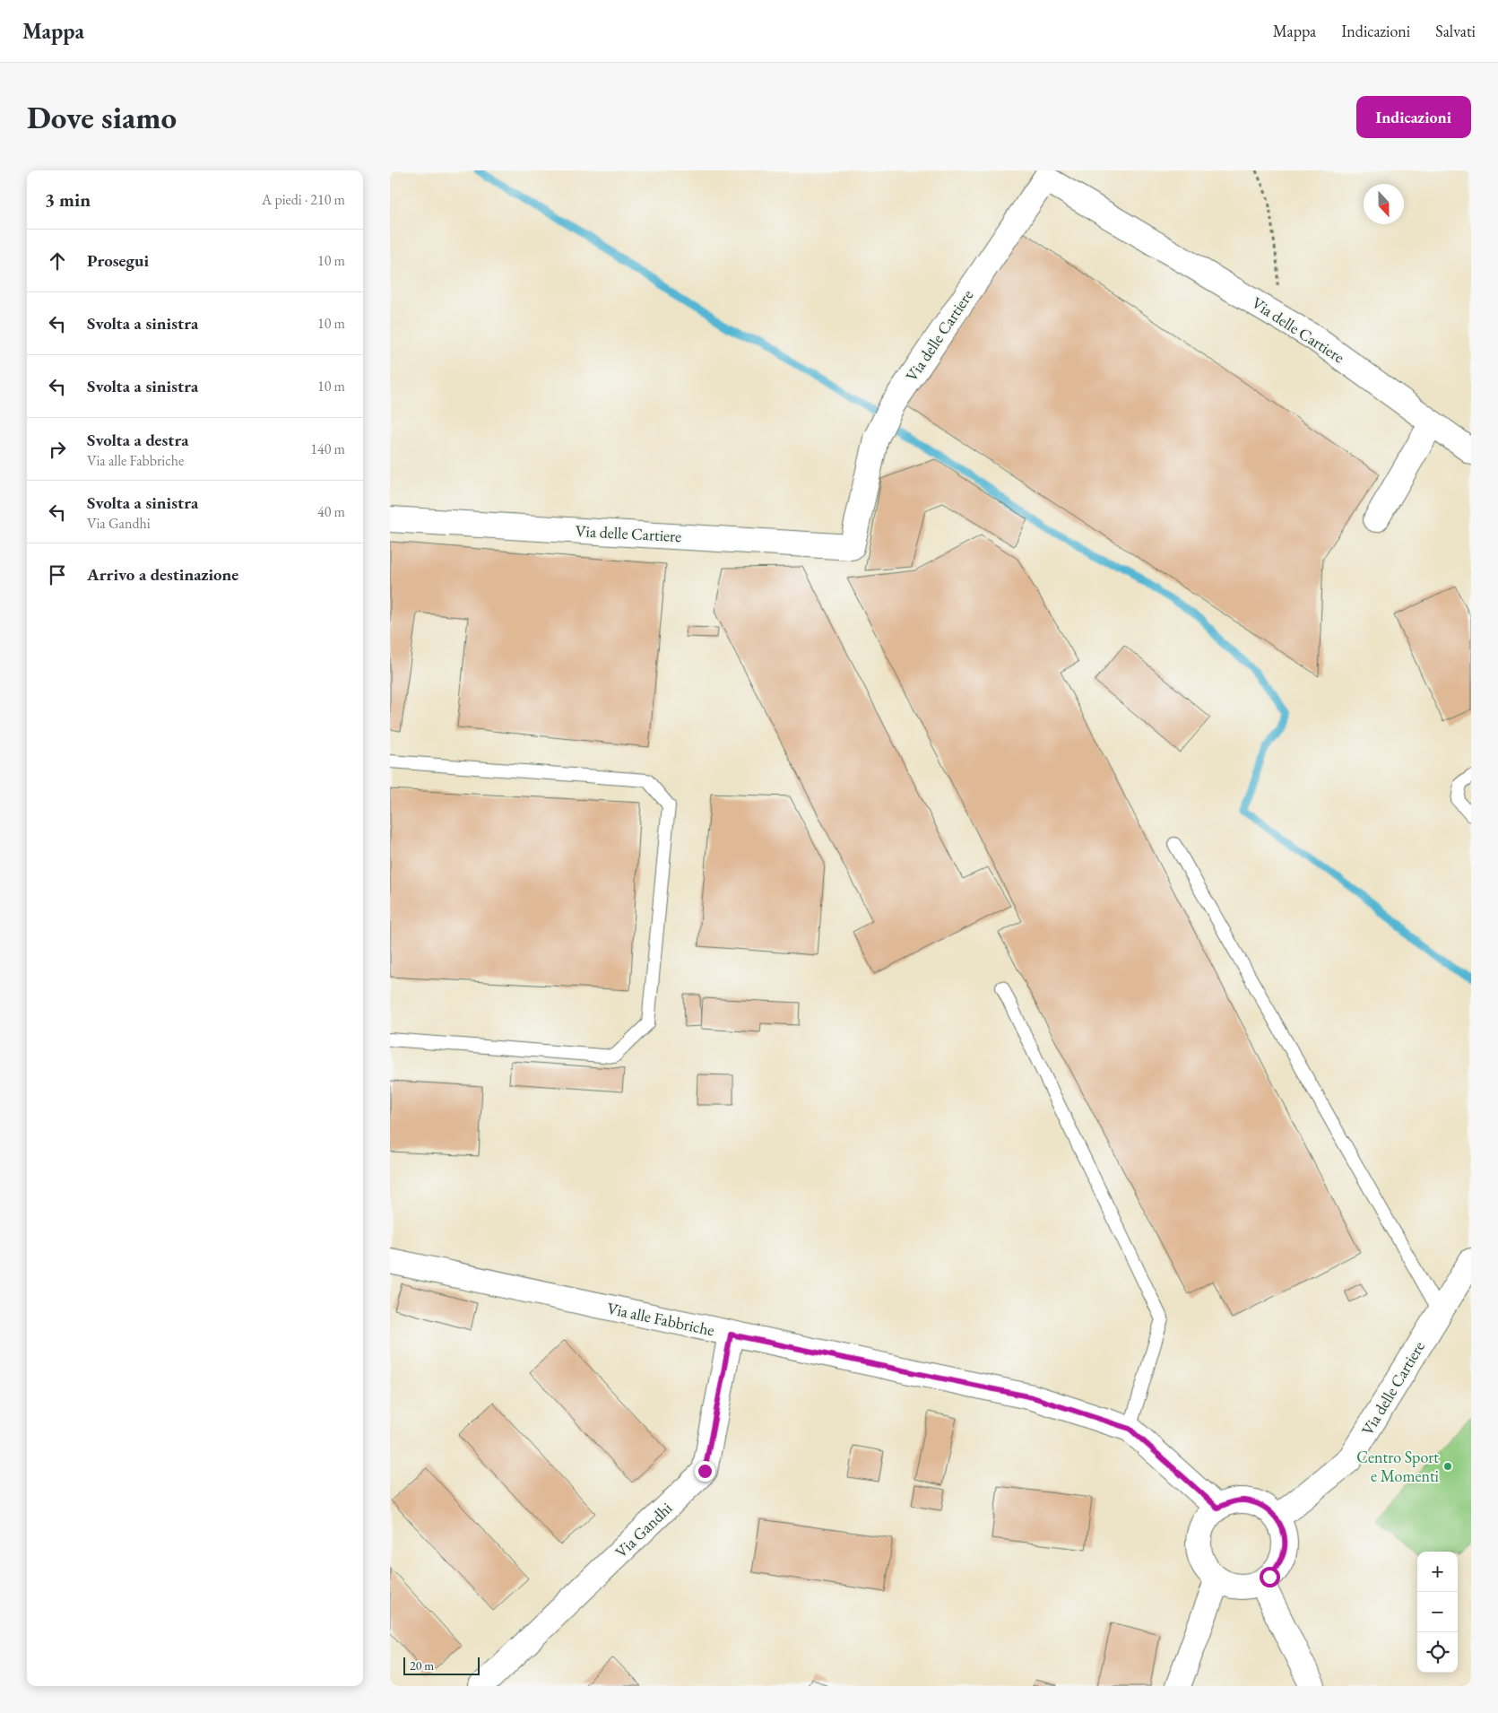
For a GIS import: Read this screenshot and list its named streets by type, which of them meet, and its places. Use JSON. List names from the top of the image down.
{
  "streets": {
    "street": ["Via delle Cartiere", "Via alle Fabbriche", "Via Gandhi"]
  },
  "crossings": [
    ["Via delle Cartiere", "Via alle Fabbriche"],
    ["Via alle Fabbriche", "Via Gandhi"]
  ],
  "places": ["Centro Sport e Momenti"],
  "scale_bar": "20 m",
  "north": "bottom",
  "page": {
    "header": "Mappa",
    "nav": ["Mappa", "Indicazioni", "Salvati"],
    "buttons": "Indicazioni",
    "title": "Dove siamo",
    "heading": ["3 min", "A piedi · 210 m"],
    "list": [
      ["Prosegui", "10 m"],
      ["Svolta a sinistra", "10 m"],
      ["Svolta a sinistra", "10 m"],
      ["Svolta a destra", "Via alle Fabbriche", "140 m"],
      ["Svolta a sinistra", "Via Gandhi", "40 m"],
      "Arrivo a destinazione"
    ],
    "map_buttons": ["+", "−"],
    "scale": "20 m"
  }
}
